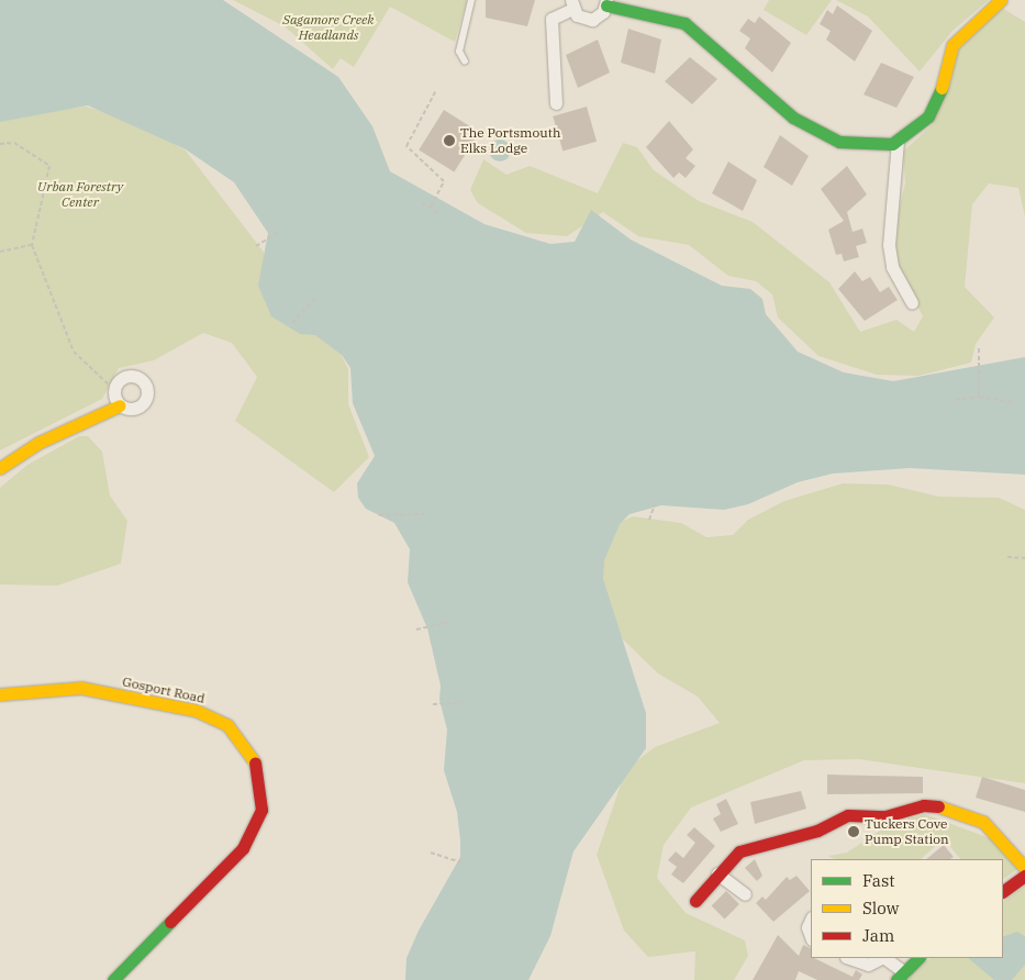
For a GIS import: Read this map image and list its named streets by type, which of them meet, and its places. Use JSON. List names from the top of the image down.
{
  "streets": {
    "street": ["Gosport Road"]
  },
  "parks": ["Sagamore Creek Headlands", "Urban Forestry Center"],
  "places": ["The Portsmouth Elks Lodge", "Tuckers Cove Pump Station"],
  "legend": ["Fast", "Slow", "Jam"]
}
